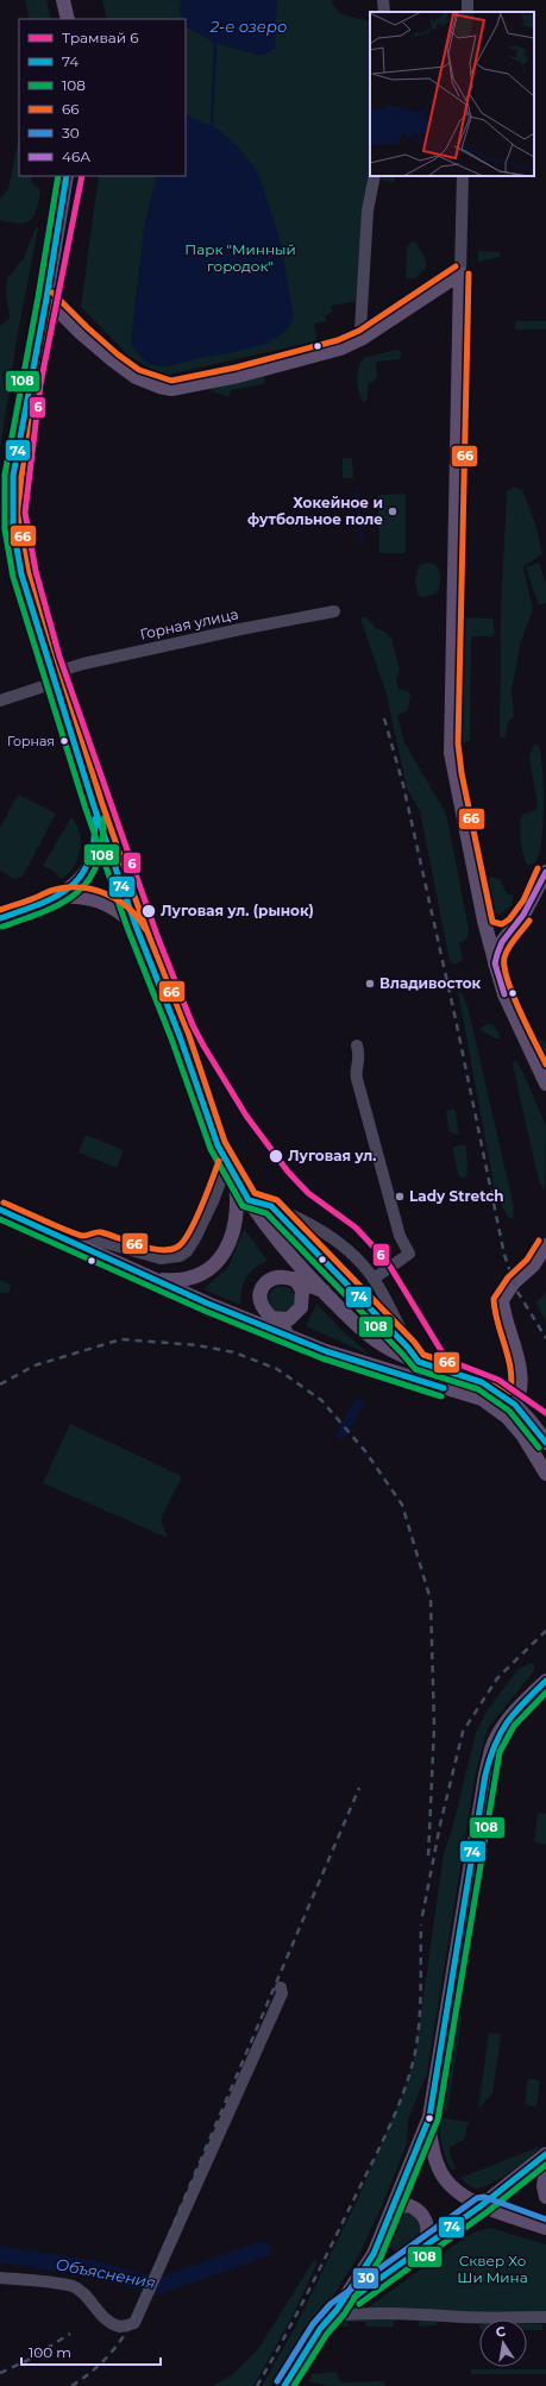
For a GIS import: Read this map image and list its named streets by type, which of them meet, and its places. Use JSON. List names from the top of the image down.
{
  "streets": {
    "street": ["Горная улица"]
  },
  "water": ["2-е озеро", "Объяснения"],
  "parks": ["Парк \"Минный городок\"", "Сквер Хо Ши Мина"],
  "places": [
    "Хокейное и футбольное поле",
    "Горная",
    "Луговая ул. (рынок)",
    "Владивосток",
    "Луговая ул.",
    "Lady Stretch"
  ],
  "lines": [
    "tram line 6",
    "transit line 74",
    "transit line 108",
    "transit line 66",
    "transit line 46А",
    "transit line 30"
  ],
  "legend": [
    "Трамвай 6",
    "74",
    "108",
    "66",
    "30",
    "46А"
  ],
  "scale_bar": "100 m",
  "north": "top"
}
